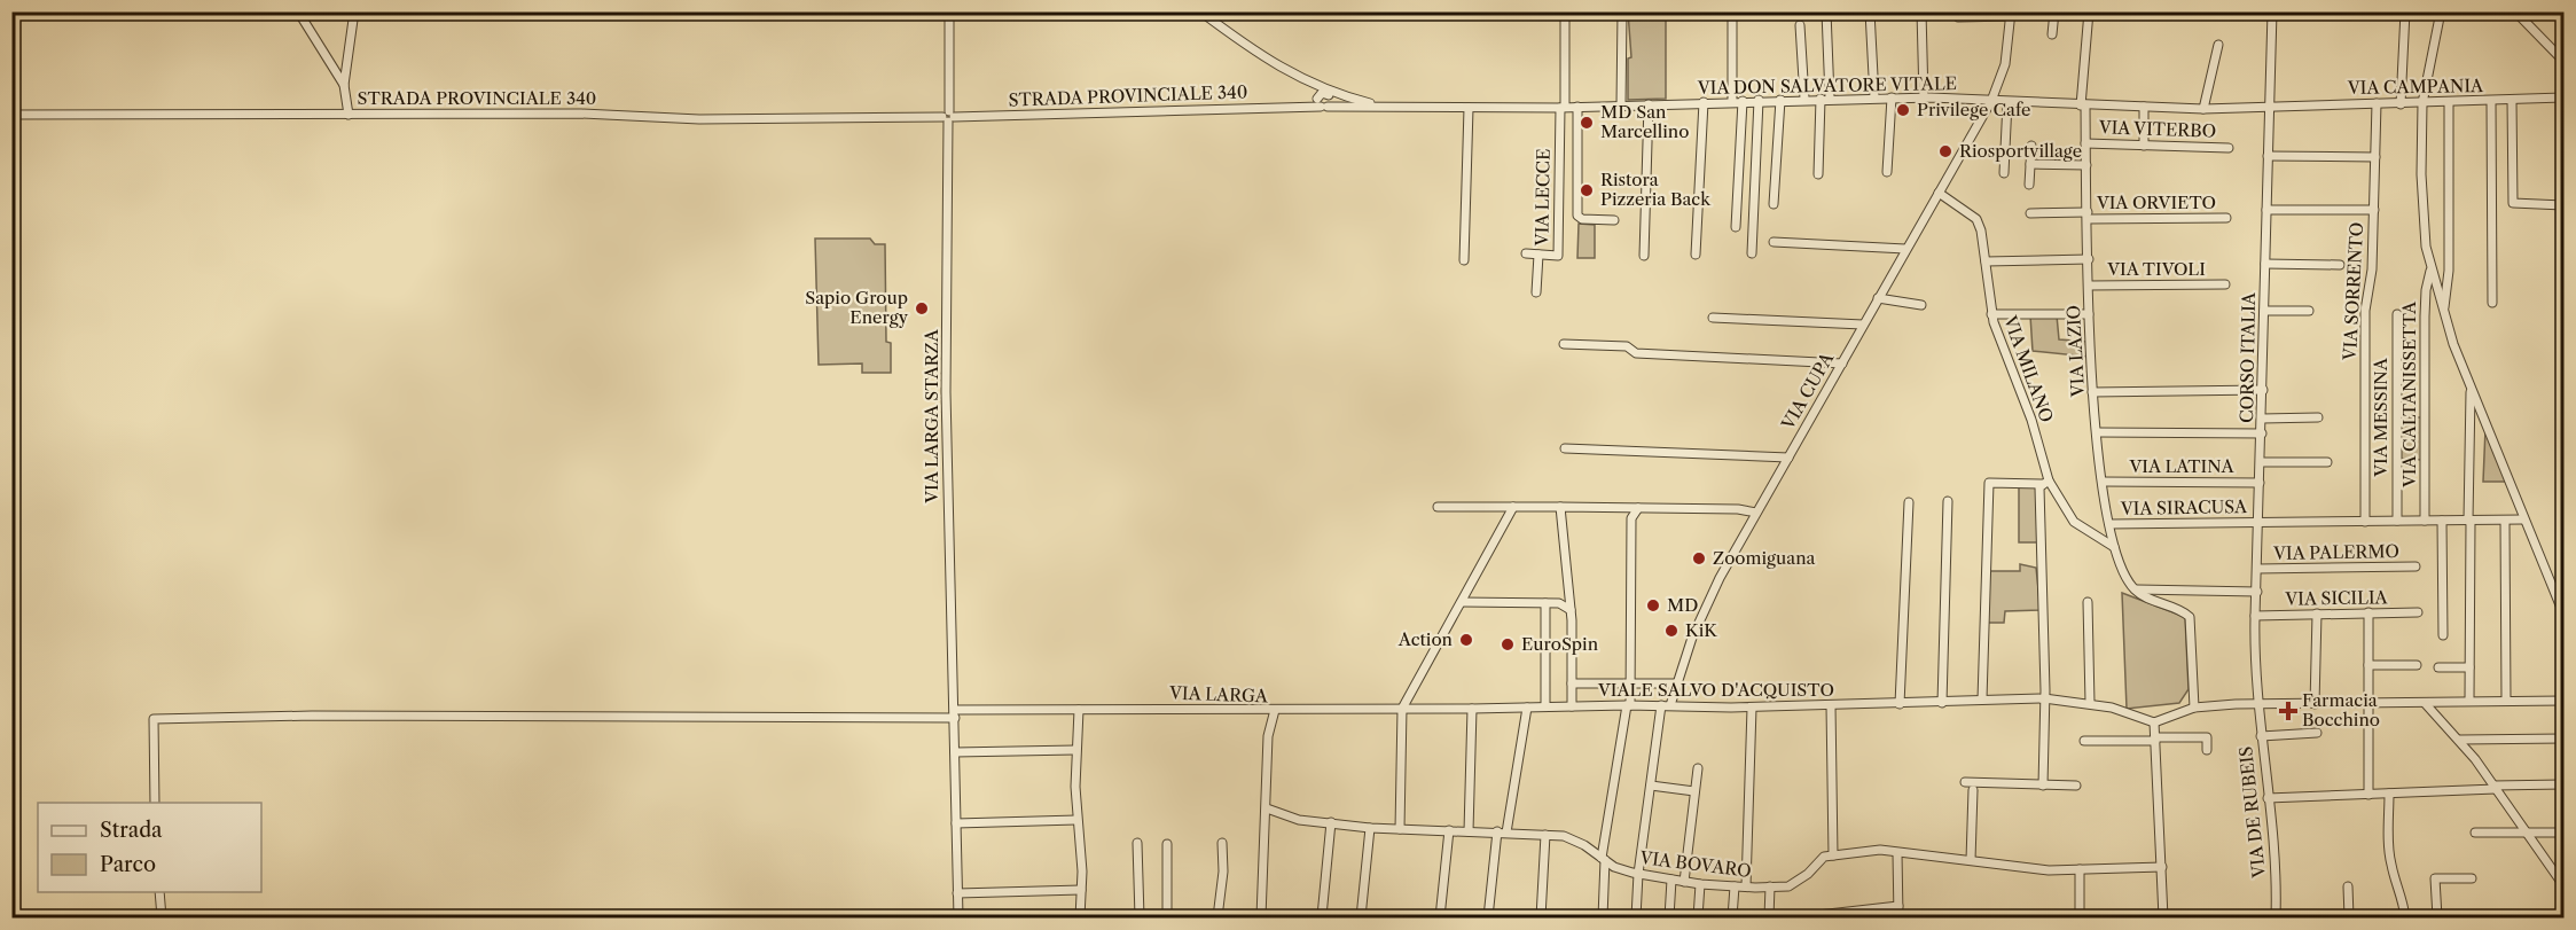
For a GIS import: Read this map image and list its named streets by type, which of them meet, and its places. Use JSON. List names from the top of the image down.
{
  "streets": {
    "street": [
      "VIA DON SALVATORE VITALE",
      "VIA CAMPANIA",
      "STRADA PROVINCIALE 340",
      "VIA VITERBO",
      "VIA LECCE",
      "VIA ORVIETO",
      "VIA TIVOLI",
      "VIA SORRENTO",
      "VIA LAZIO",
      "CORSO ITALIA",
      "VIA MILANO",
      "VIA CUPA",
      "VIA CALTANISSETTA",
      "VIA LARGA STARZA",
      "VIA MESSINA",
      "VIA LATINA",
      "VIA SIRACUSA",
      "VIA PALERMO",
      "VIA SICILIA",
      "VIALE SALVO D'ACQUISTO",
      "VIA LARGA",
      "VIA DE RUBEIS",
      "VIA BOVARO"
    ]
  },
  "crossings": [
    ["VIA DON SALVATORE VITALE", "VIA CAMPANIA"],
    ["VIA DON SALVATORE VITALE", "STRADA PROVINCIALE 340"],
    ["VIA DON SALVATORE VITALE", "VIA LECCE"],
    ["VIA DON SALVATORE VITALE", "VIA LAZIO"],
    ["VIA DON SALVATORE VITALE", "CORSO ITALIA"],
    ["VIA DON SALVATORE VITALE", "VIA CUPA"],
    ["VIA CAMPANIA", "VIA SORRENTO"],
    ["VIA CAMPANIA", "CORSO ITALIA"],
    ["STRADA PROVINCIALE 340", "VIA LARGA STARZA"],
    ["VIA VITERBO", "VIA LAZIO"],
    ["VIA ORVIETO", "VIA LAZIO"],
    ["VIA TIVOLI", "VIA LAZIO"],
    ["VIA LAZIO", "VIA MILANO"],
    ["VIA LAZIO", "VIA LATINA"],
    ["VIA LAZIO", "VIA SIRACUSA"],
    ["CORSO ITALIA", "VIA LATINA"],
    ["CORSO ITALIA", "VIA SIRACUSA"],
    ["CORSO ITALIA", "VIA PALERMO"],
    ["CORSO ITALIA", "VIA SICILIA"],
    ["CORSO ITALIA", "VIA DE RUBEIS"],
    ["VIA MILANO", "VIA CUPA"],
    ["VIA CUPA", "VIALE SALVO D'ACQUISTO"],
    ["VIA CUPA", "VIA BOVARO"],
    ["VIA LARGA STARZA", "VIA LARGA"],
    ["VIALE SALVO D'ACQUISTO", "VIA LARGA"],
    ["VIA LARGA", "VIA BOVARO"]
  ],
  "places": {
    "other": [
      "Privilege Cafe",
      "MD San Marcellino",
      "Riosportvillage",
      "Ristora Pizzeria Back",
      "Sapio Group Energy",
      "Zoomiguana",
      "MD",
      "KiK",
      "Action",
      "EuroSpin"
    ],
    "health": ["Farmacia Bocchino"]
  },
  "legend": ["Strada", "Parco"]
}
